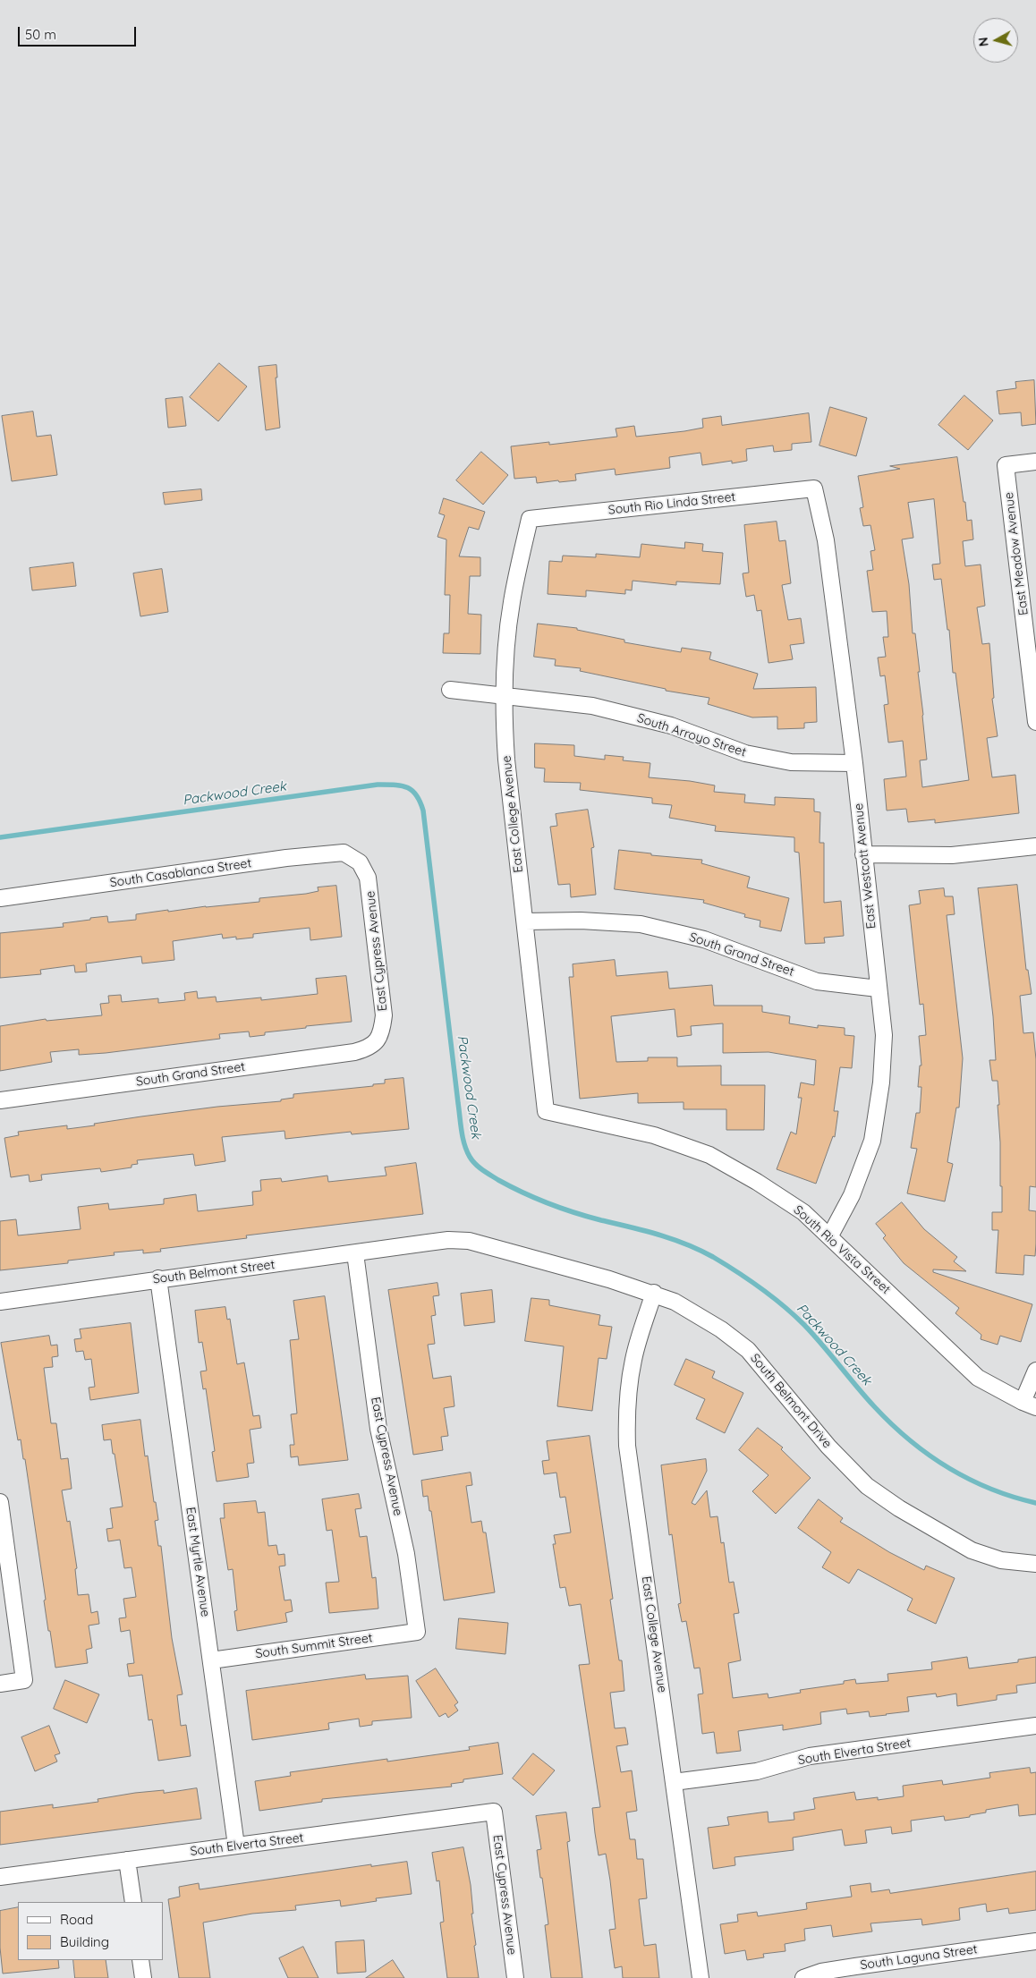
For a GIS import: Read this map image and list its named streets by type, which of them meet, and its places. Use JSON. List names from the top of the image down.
{
  "streets": {
    "street": [
      "South Rio Linda Street",
      "East Meadow Avenue",
      "South Arroyo Street",
      "East College Avenue",
      "East Westcott Avenue",
      "South Casablanca Street",
      "East Cypress Avenue",
      "South Grand Street",
      "South Rio Vista Street",
      "South Belmont Street",
      "South Belmont Drive",
      "East Myrtle Avenue",
      "South Summit Street",
      "South Elverta Street",
      "South Laguna Street"
    ]
  },
  "crossings": [
    ["South Rio Linda Street", "East College Avenue"],
    ["South Rio Linda Street", "East Westcott Avenue"],
    ["South Arroyo Street", "East College Avenue"],
    ["South Arroyo Street", "East Westcott Avenue"],
    ["East College Avenue", "South Grand Street"],
    ["East College Avenue", "South Rio Vista Street"],
    ["East College Avenue", "South Belmont Drive"],
    ["East College Avenue", "South Elverta Street"],
    ["East Westcott Avenue", "South Grand Street"],
    ["East Westcott Avenue", "South Rio Vista Street"],
    ["South Casablanca Street", "East Cypress Avenue"],
    ["East Cypress Avenue", "South Grand Street"],
    ["East Cypress Avenue", "South Belmont Street"],
    ["East Cypress Avenue", "South Summit Street"],
    ["East Cypress Avenue", "South Elverta Street"],
    ["South Belmont Street", "South Belmont Drive"],
    ["South Belmont Street", "East Myrtle Avenue"],
    ["East Myrtle Avenue", "South Summit Street"],
    ["East Myrtle Avenue", "South Elverta Street"]
  ],
  "water": ["Packwood Creek"],
  "legend": ["Road", "Building"],
  "scale_bar": "50 m",
  "north": "left"
}
